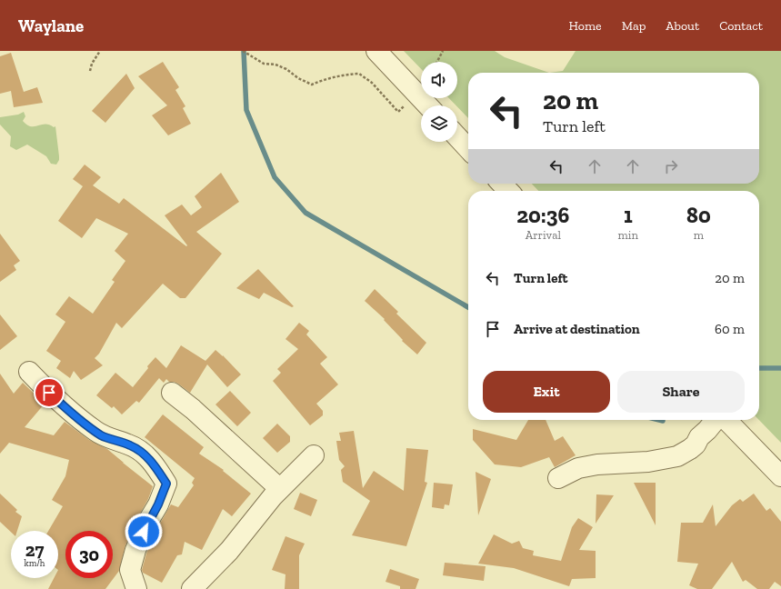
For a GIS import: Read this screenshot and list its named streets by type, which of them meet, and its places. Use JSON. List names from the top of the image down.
{
  "page": {
    "header": "Waylane",
    "nav": [
      "Home",
      "Map",
      "About",
      "Contact"
    ],
    "turn": ["20 m", "Turn left"],
    "eta": [
      "20:36",
      "Arrival",
      "1",
      "min",
      "80",
      "m"
    ],
    "list": [
      {
        "name": "Turn left",
        "value": "20 m"
      },
      {
        "name": "Arrive at destination",
        "value": "60 m"
      }
    ],
    "buttons": ["Exit", "Share"],
    "speed": "27 km/h",
    "limit": "30"
  }
}
